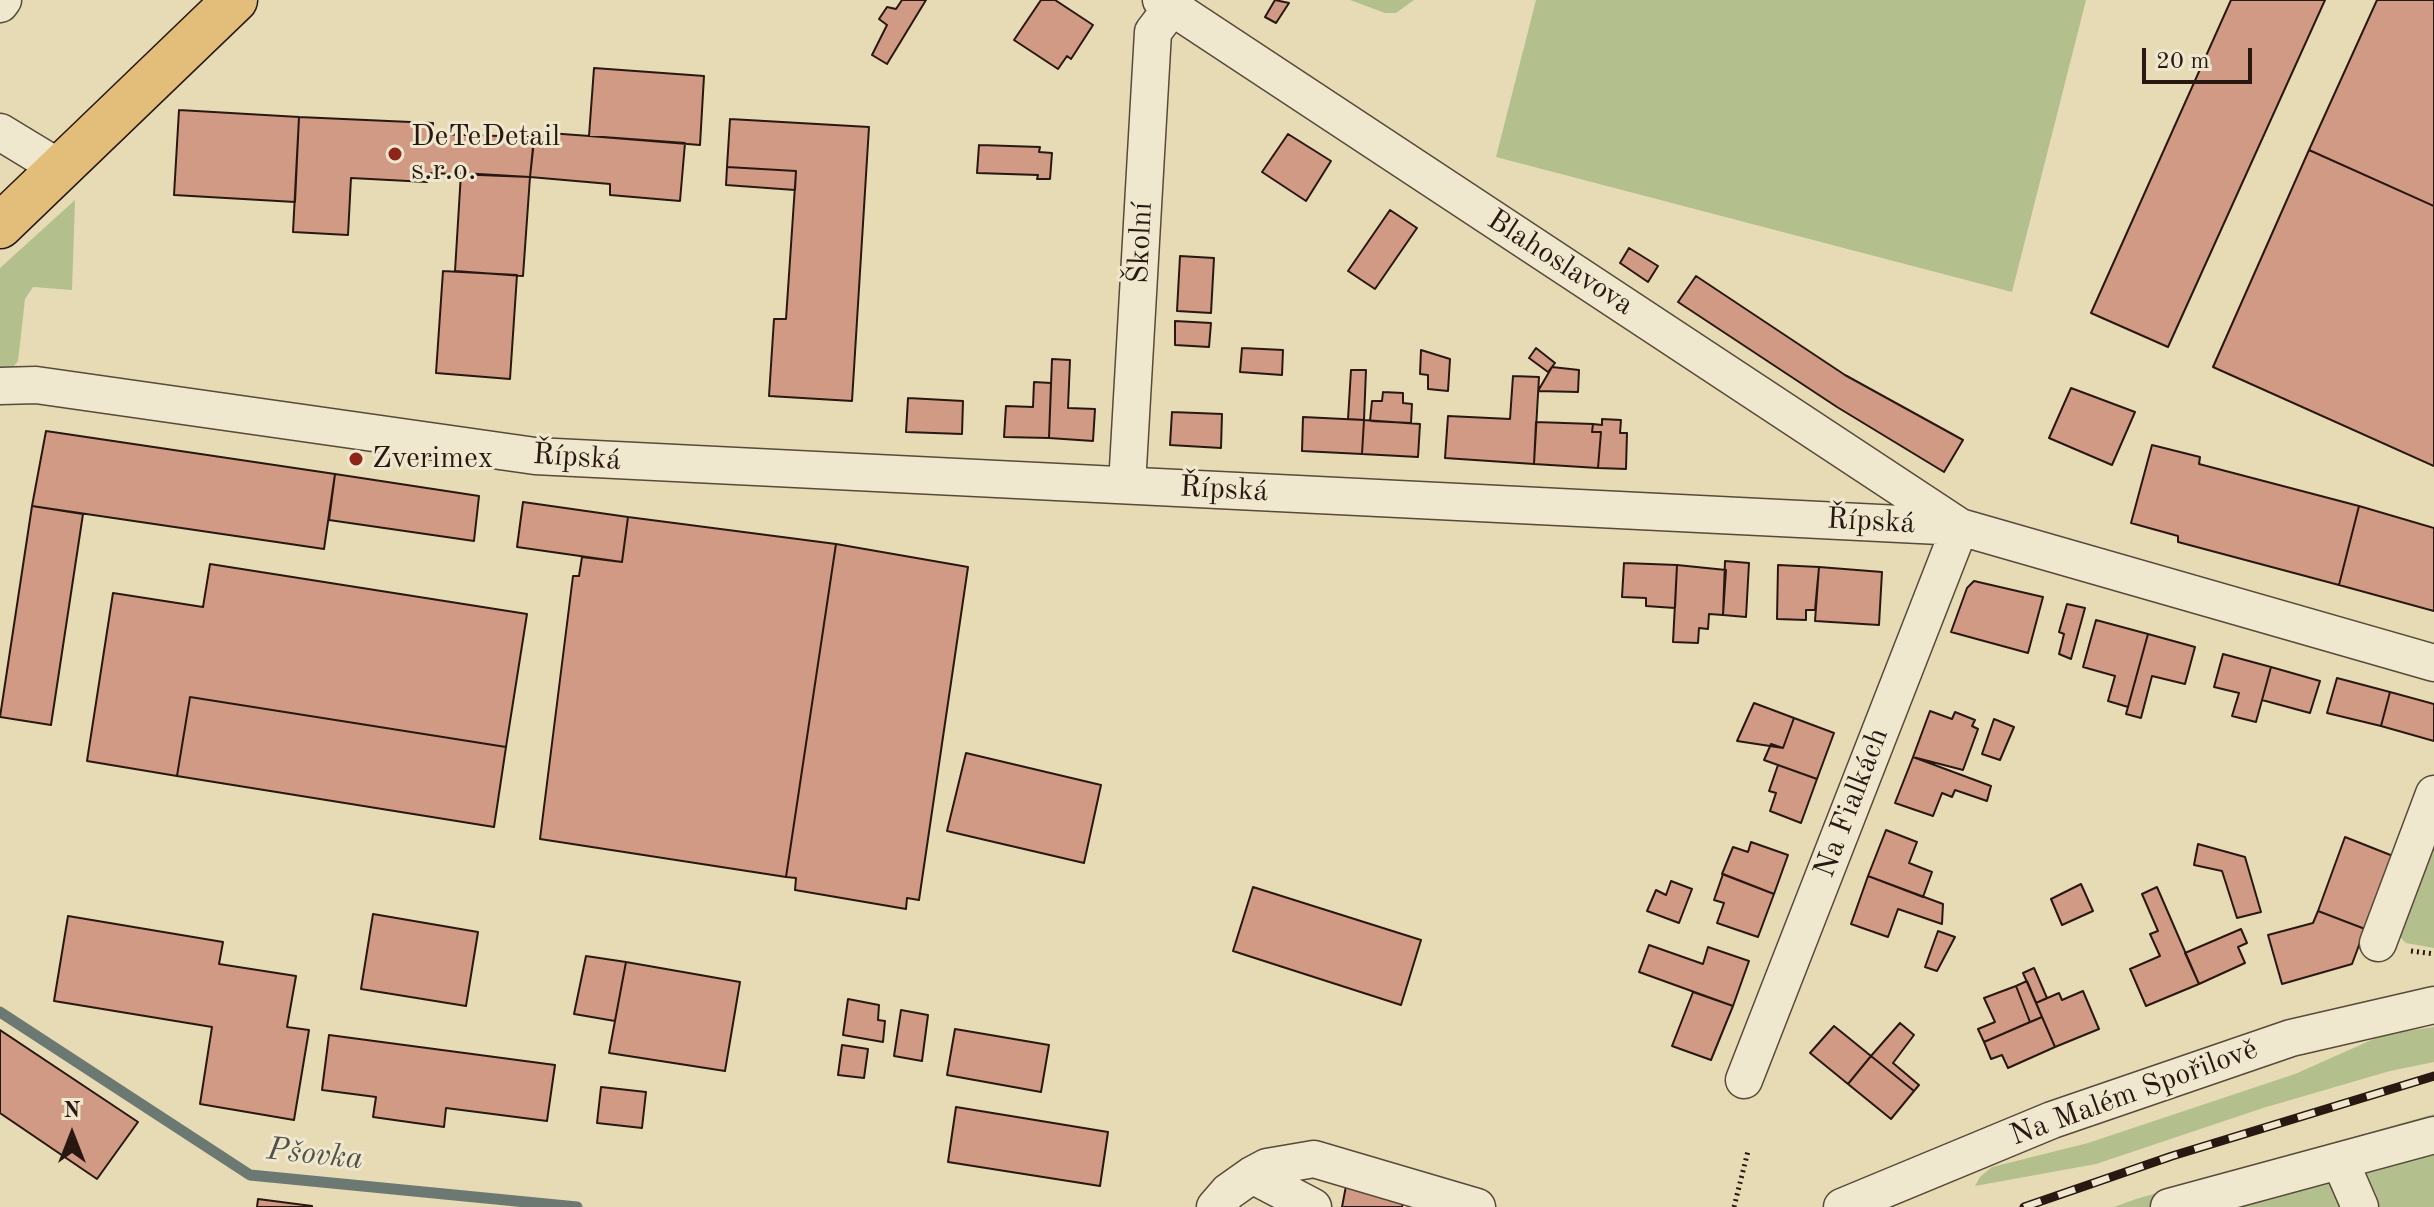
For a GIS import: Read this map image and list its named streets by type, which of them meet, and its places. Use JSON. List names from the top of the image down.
{
  "streets": {
    "street": [
      "Školní",
      "Blahoslavova",
      "Řípská",
      "Na Fialkách",
      "Na Malém Spořilově"
    ]
  },
  "crossings": [
    ["Školní", "Blahoslavova"],
    ["Školní", "Řípská"],
    ["Blahoslavova", "Řípská"],
    ["Blahoslavova", "Na Fialkách"],
    ["Řípská", "Na Fialkách"]
  ],
  "water": ["Pšovka"],
  "places": ["DeTeDetail s.r.o.", "Zverimex"],
  "scale_bar": "20 m",
  "north": "top"
}
